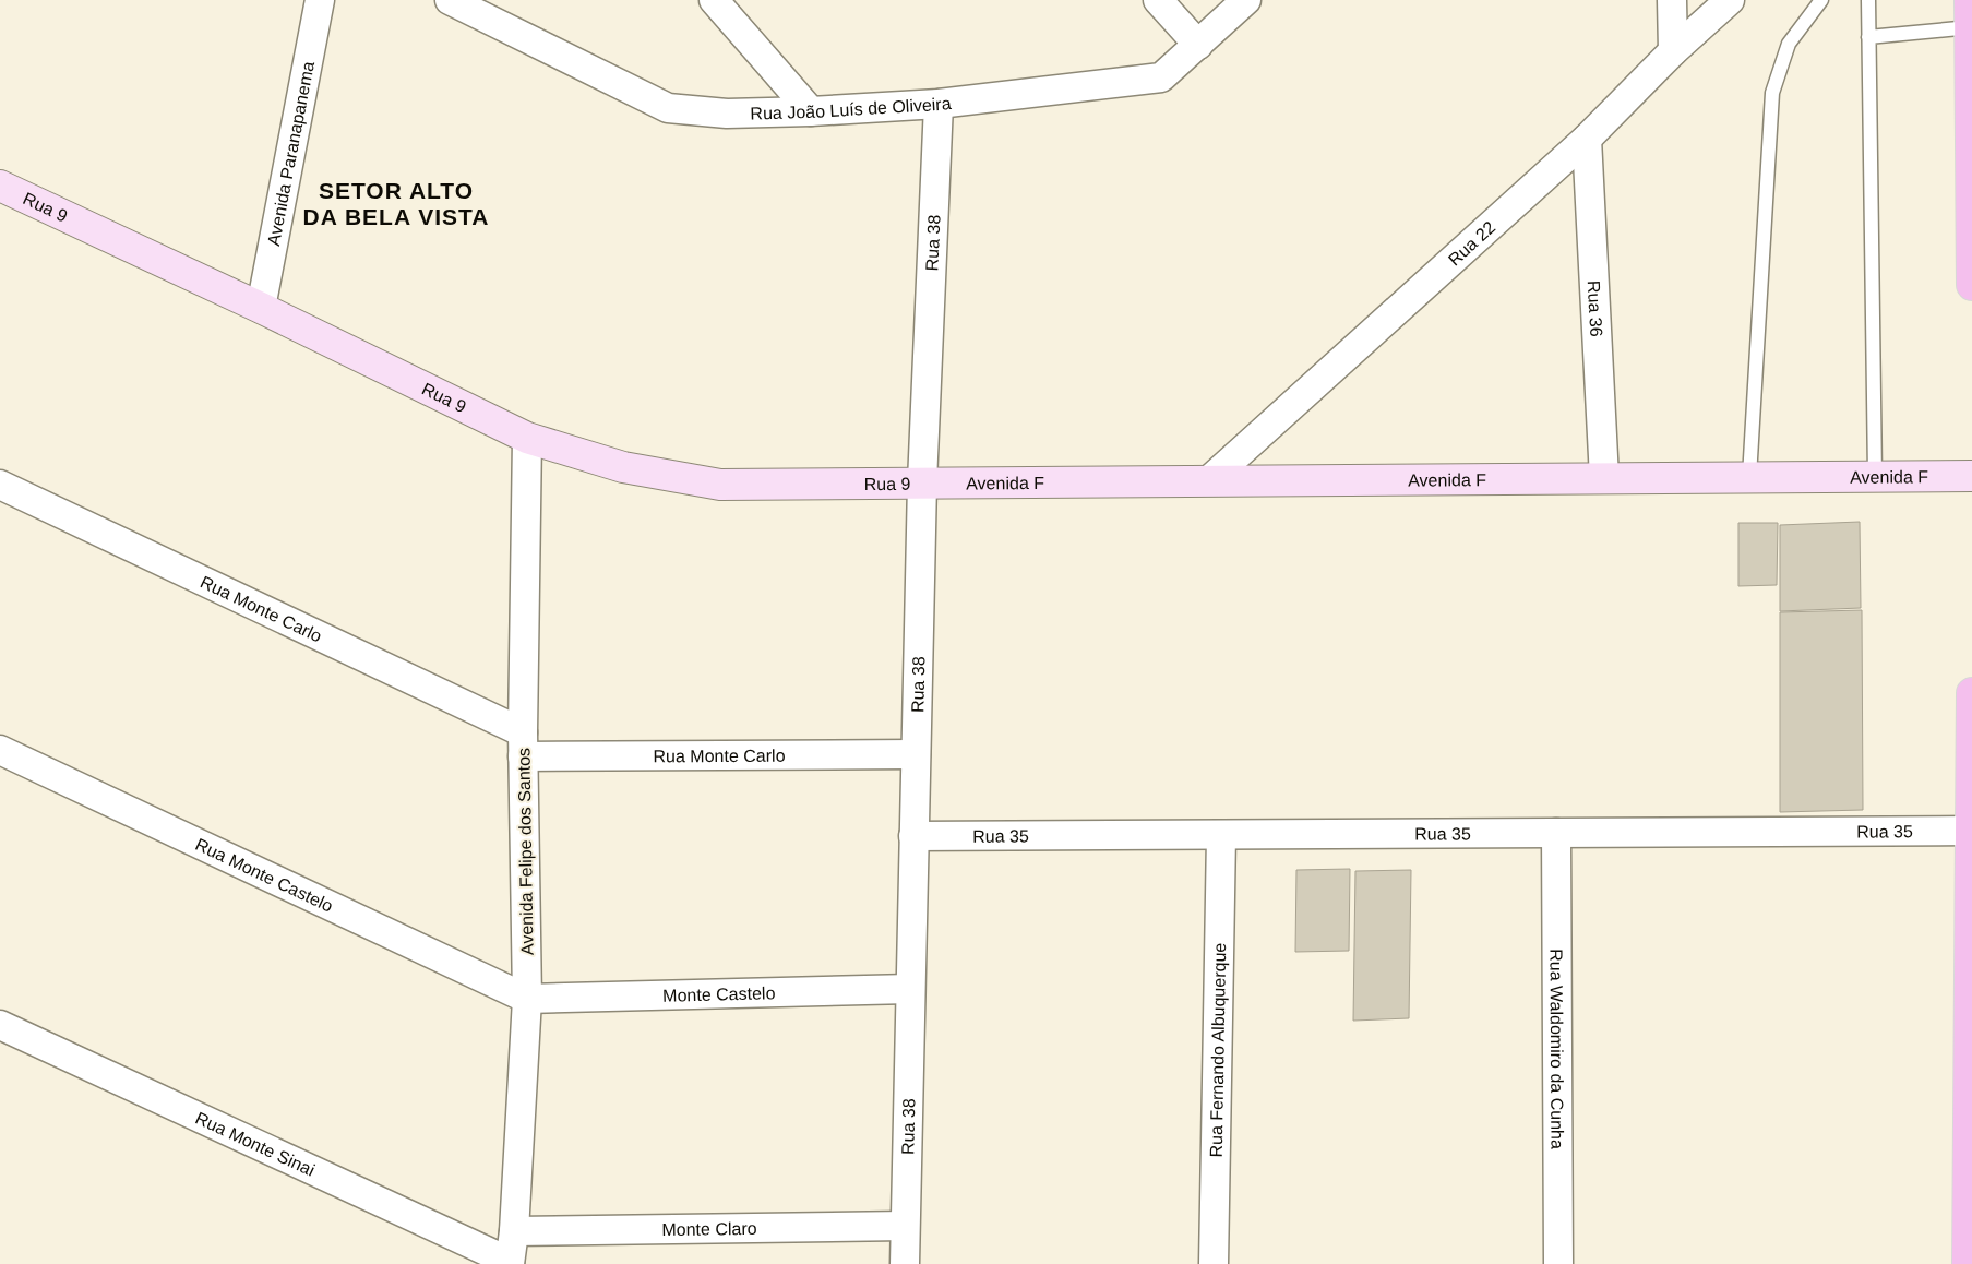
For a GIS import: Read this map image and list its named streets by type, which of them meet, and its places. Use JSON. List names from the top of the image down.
{
  "streets": {
    "street": [
      "Rua João Luís de Oliveira",
      "Avenida Paranapanema",
      "Rua 9",
      "Rua 38",
      "Rua 22",
      "Rua 36",
      "Avenida F",
      "Rua Monte Carlo",
      "Rua 35",
      "Avenida Felipe dos Santos",
      "Rua Monte Castelo",
      "Monte Castelo",
      "Rua Fernando Albuquerque",
      "Rua Waldomiro da Cunha",
      "Rua Monte Sinai",
      "Monte Claro"
    ]
  },
  "crossings": [
    ["Rua João Luís de Oliveira", "Rua 38"],
    ["Avenida Paranapanema", "Rua 9"],
    ["Rua 9", "Rua 38"],
    ["Rua 9", "Avenida F"],
    ["Rua 9", "Avenida Felipe dos Santos"],
    ["Rua 38", "Avenida F"],
    ["Rua 38", "Rua Monte Carlo"],
    ["Rua 38", "Rua 35"],
    ["Rua 38", "Monte Castelo"],
    ["Rua 38", "Monte Claro"],
    ["Rua 22", "Rua 36"],
    ["Rua 22", "Avenida F"],
    ["Rua 36", "Avenida F"],
    ["Rua Monte Carlo", "Avenida Felipe dos Santos"],
    ["Rua 35", "Rua Fernando Albuquerque"],
    ["Rua 35", "Rua Waldomiro da Cunha"],
    ["Avenida Felipe dos Santos", "Rua Monte Castelo"],
    ["Avenida Felipe dos Santos", "Monte Castelo"],
    ["Avenida Felipe dos Santos", "Rua Monte Sinai"],
    ["Avenida Felipe dos Santos", "Monte Claro"],
    ["Rua Monte Castelo", "Monte Castelo"]
  ],
  "districts": ["SETOR ALTO DA BELA VISTA"]
}
